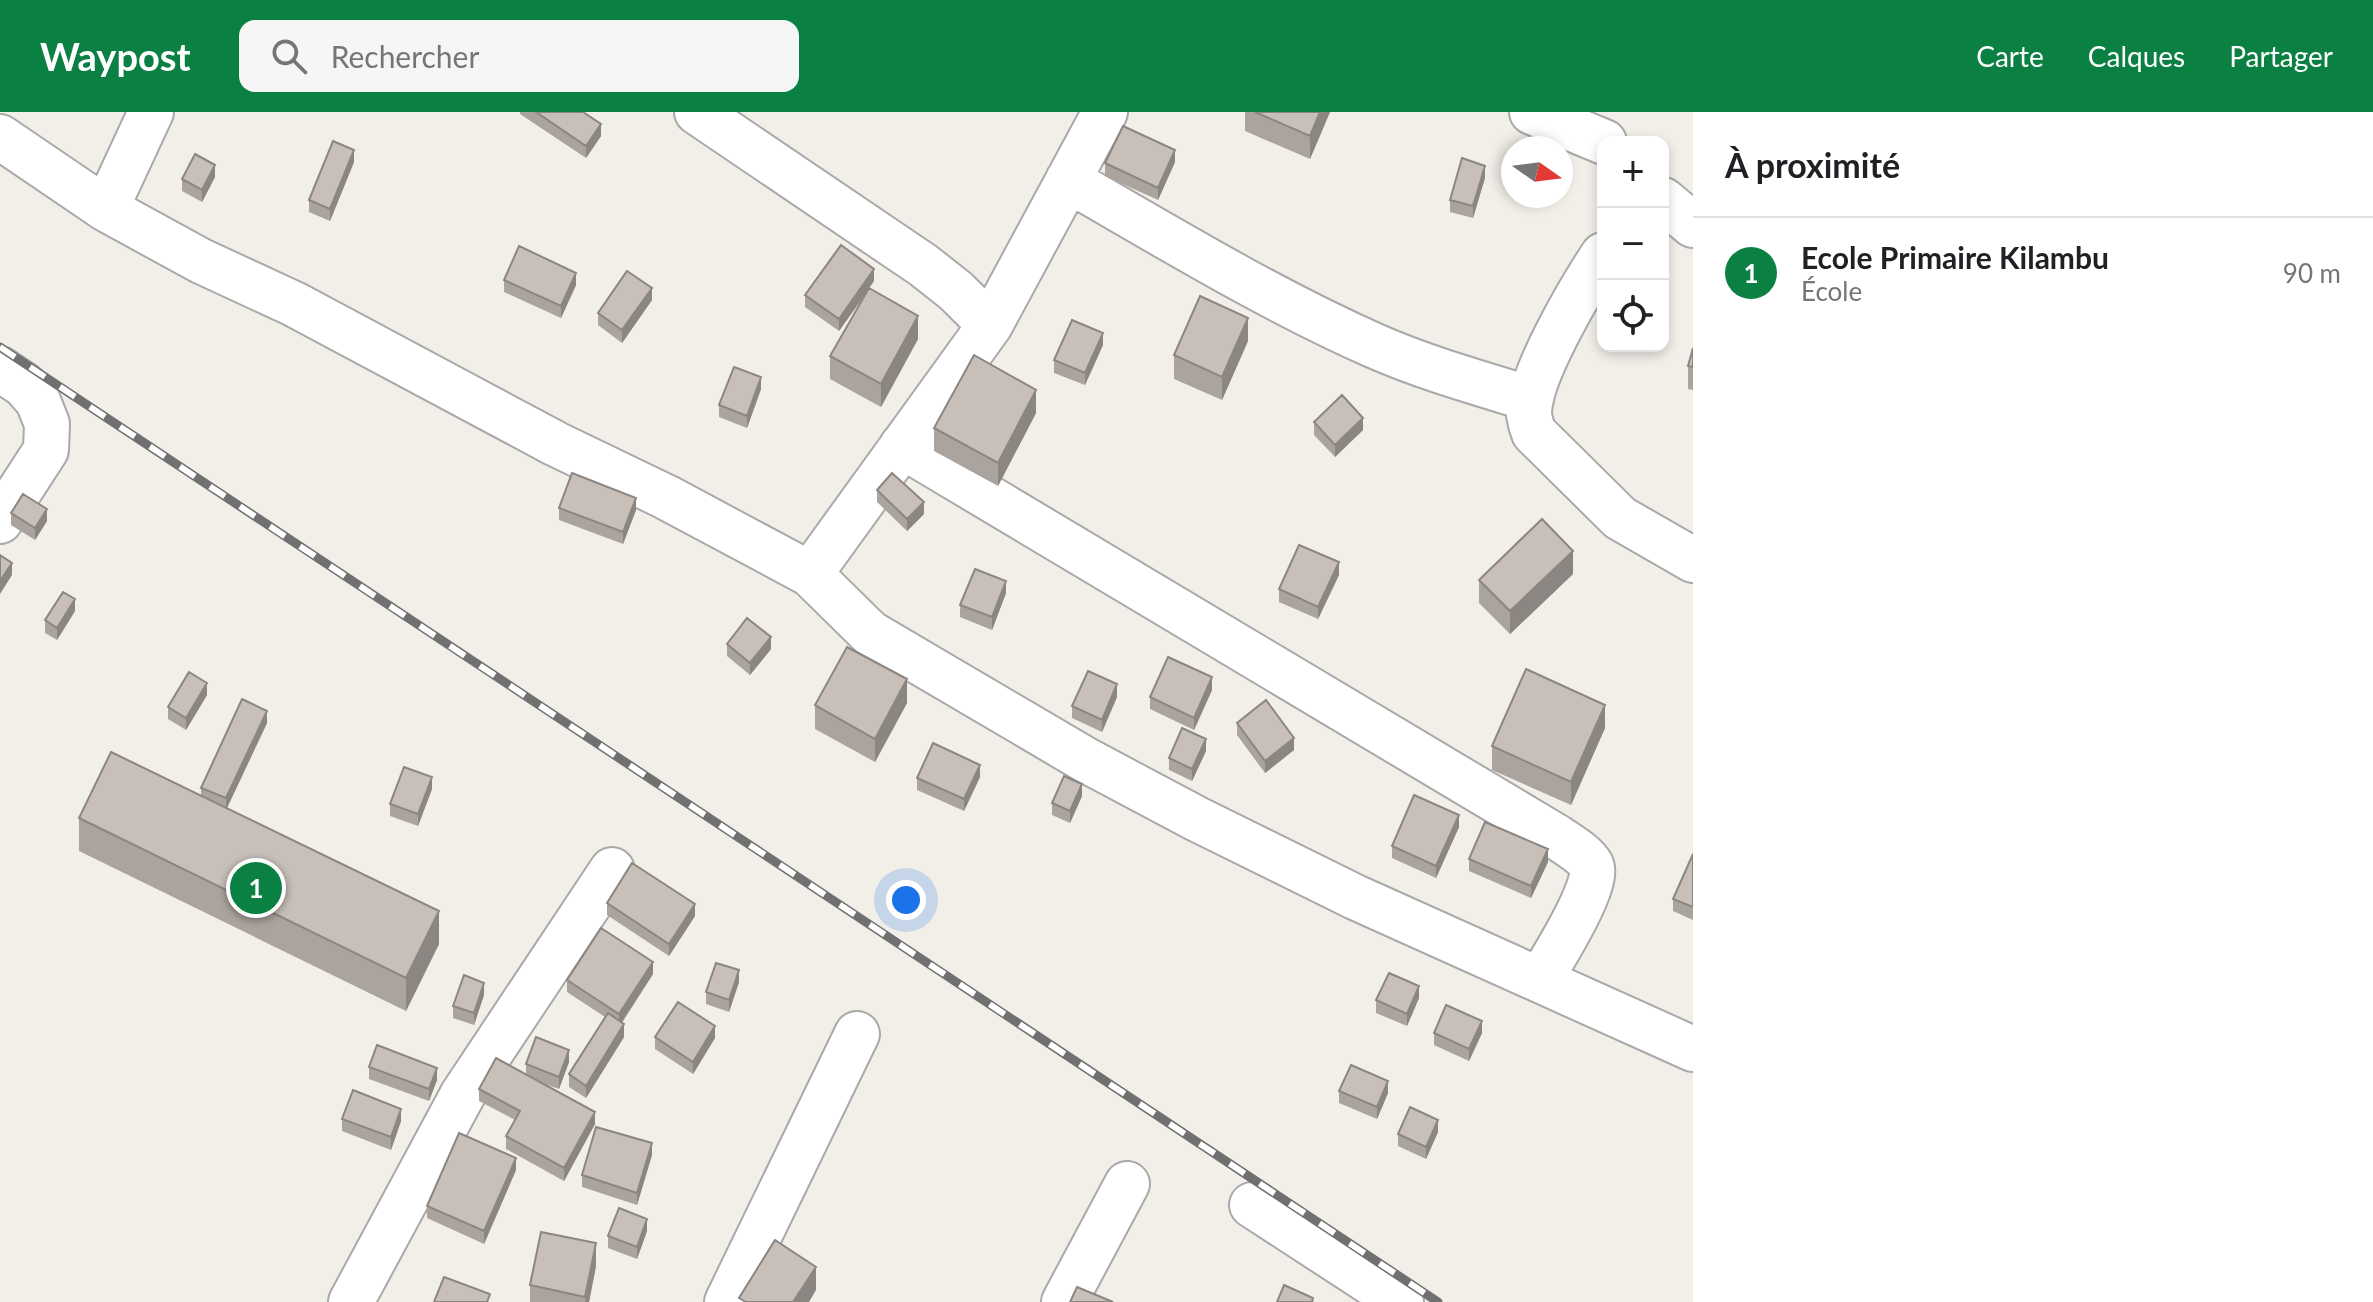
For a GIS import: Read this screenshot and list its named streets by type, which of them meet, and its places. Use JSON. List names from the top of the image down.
{
  "north": "right",
  "page": {
    "header": "Waypost",
    "search": "Rechercher",
    "nav": ["Carte", "Calques", "Partager"],
    "heading": "À proximité",
    "map_buttons": ["+", "−"],
    "list": [
      {
        "mark": "1",
        "name": "Ecole Primaire Kilambu",
        "note": "École",
        "value": "90 m"
      }
    ],
    "pins": "1"
  }
}
